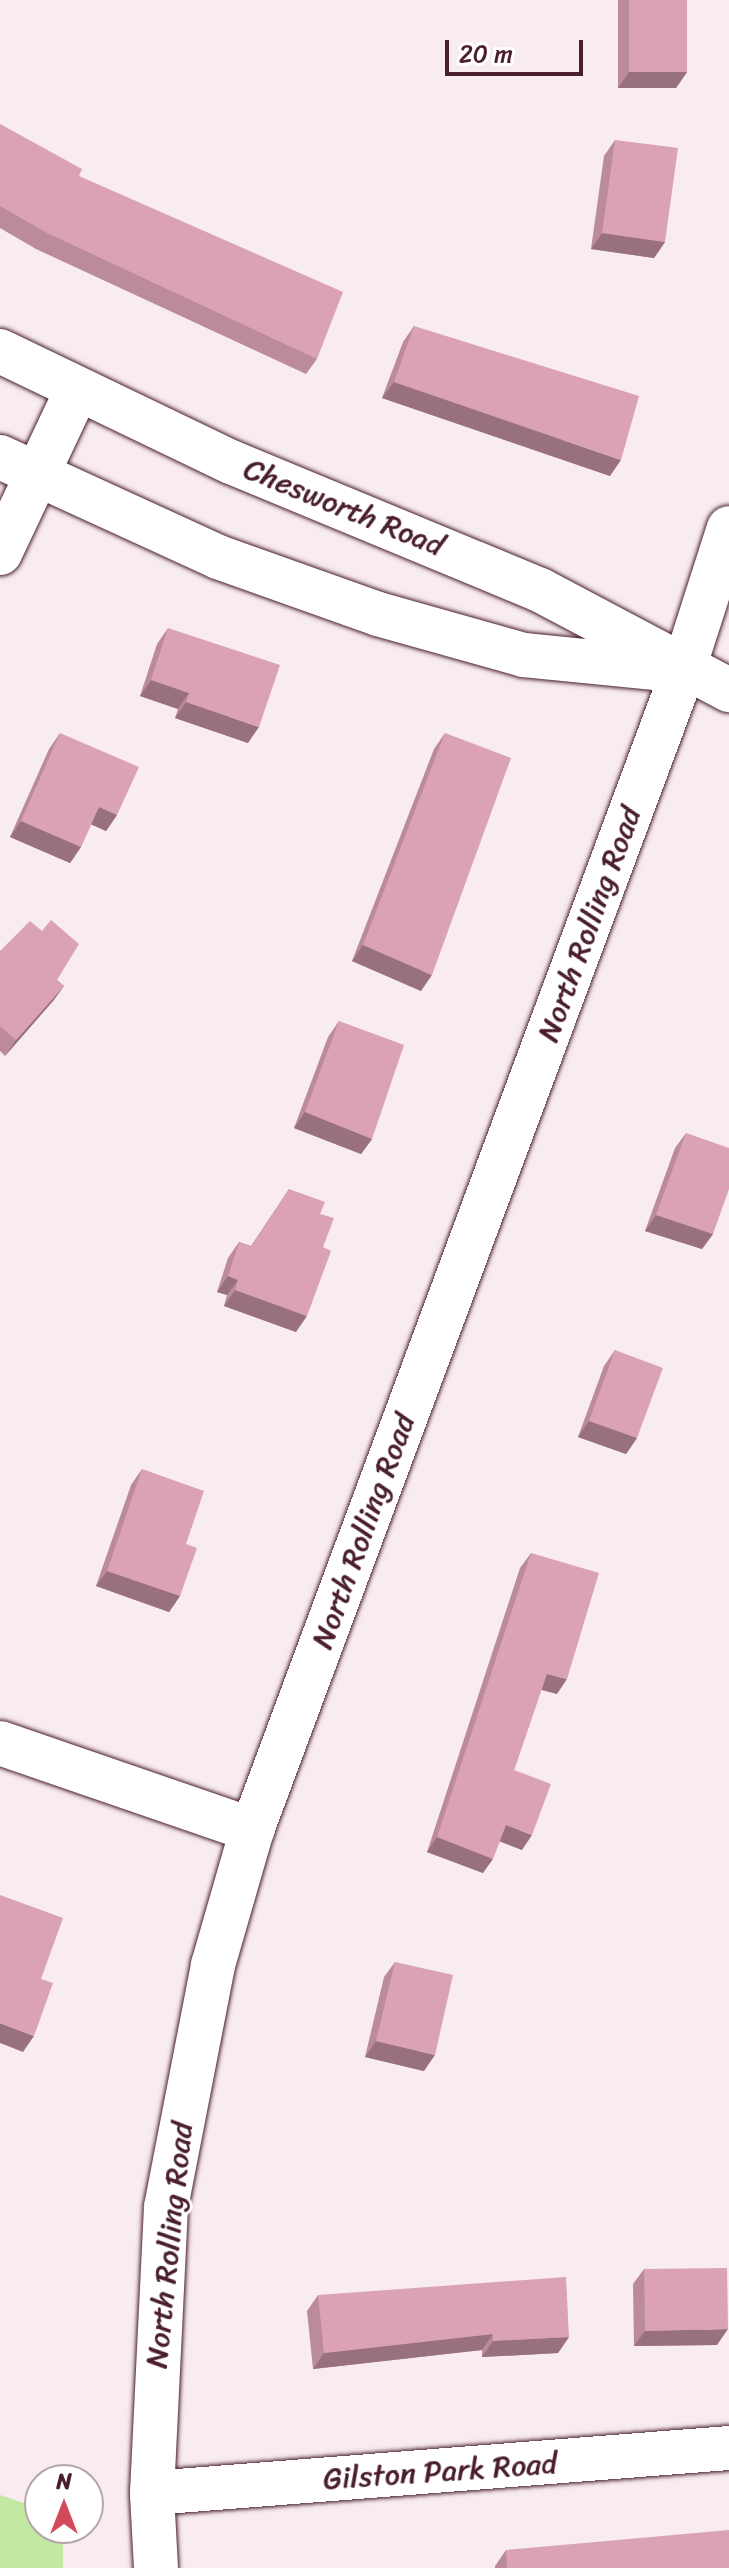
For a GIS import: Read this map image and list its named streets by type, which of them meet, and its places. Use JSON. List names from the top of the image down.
{
  "streets": {
    "street": ["Chesworth Road", "North Rolling Road", "Gilston Park Road"]
  },
  "crossings": [
    ["Chesworth Road", "North Rolling Road"],
    ["North Rolling Road", "Gilston Park Road"]
  ],
  "scale_bar": "20 m",
  "north": "top"
}
